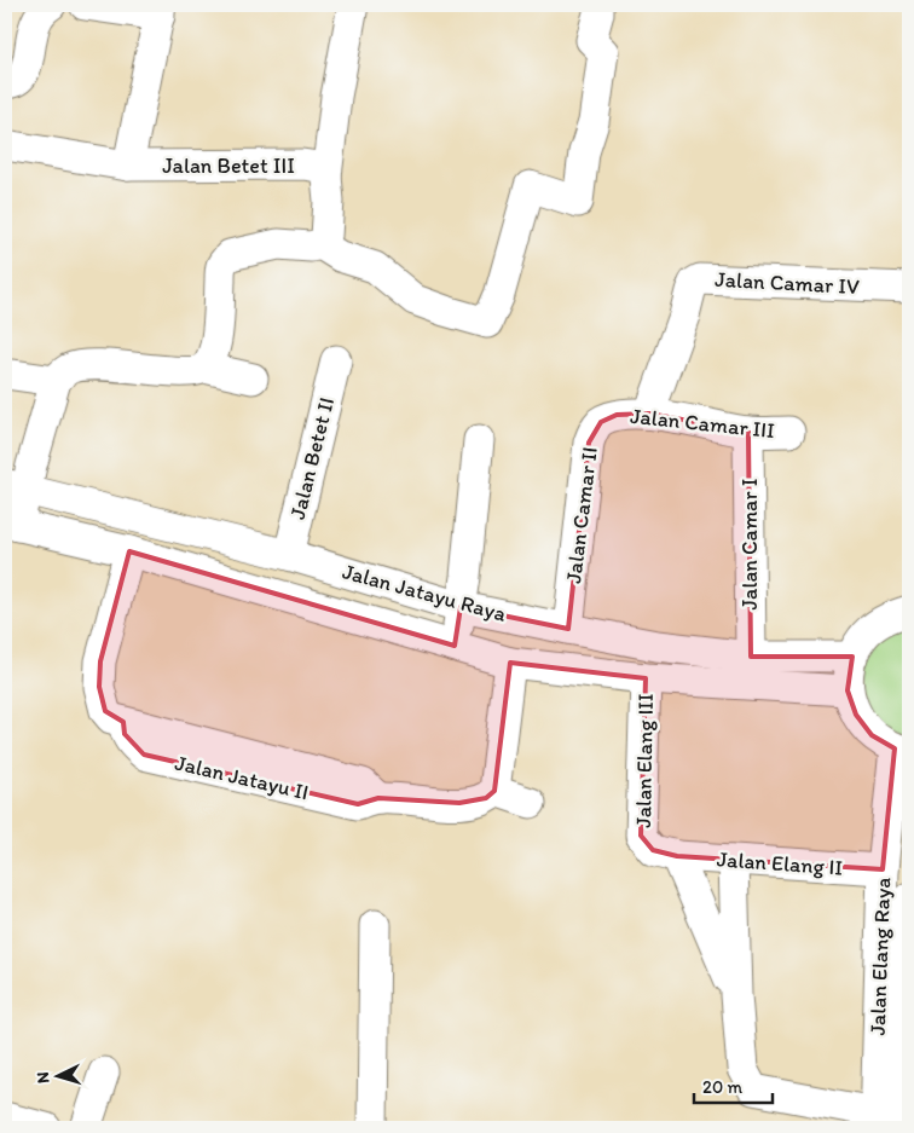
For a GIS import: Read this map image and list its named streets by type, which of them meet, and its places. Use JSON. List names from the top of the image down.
{
  "streets": {
    "street": [
      "Jalan Betet III",
      "Jalan Camar IV",
      "Jalan Camar III",
      "Jalan Betet II",
      "Jalan Camar II",
      "Jalan Camar I",
      "Jalan Jatayu Raya",
      "Jalan Elang III",
      "Jalan Jatayu II",
      "Jalan Elang II",
      "Jalan Elang Raya"
    ]
  },
  "crossings": [
    ["Jalan Camar IV", "Jalan Camar III"],
    ["Jalan Camar III", "Jalan Camar II"],
    ["Jalan Camar III", "Jalan Camar I"],
    ["Jalan Betet II", "Jalan Jatayu Raya"],
    ["Jalan Camar II", "Jalan Jatayu Raya"],
    ["Jalan Camar I", "Jalan Jatayu Raya"],
    ["Jalan Jatayu Raya", "Jalan Elang III"],
    ["Jalan Jatayu Raya", "Jalan Jatayu II"],
    ["Jalan Elang III", "Jalan Elang II"],
    ["Jalan Elang II", "Jalan Elang Raya"]
  ],
  "scale_bar": "20 m",
  "north": "left"
}
